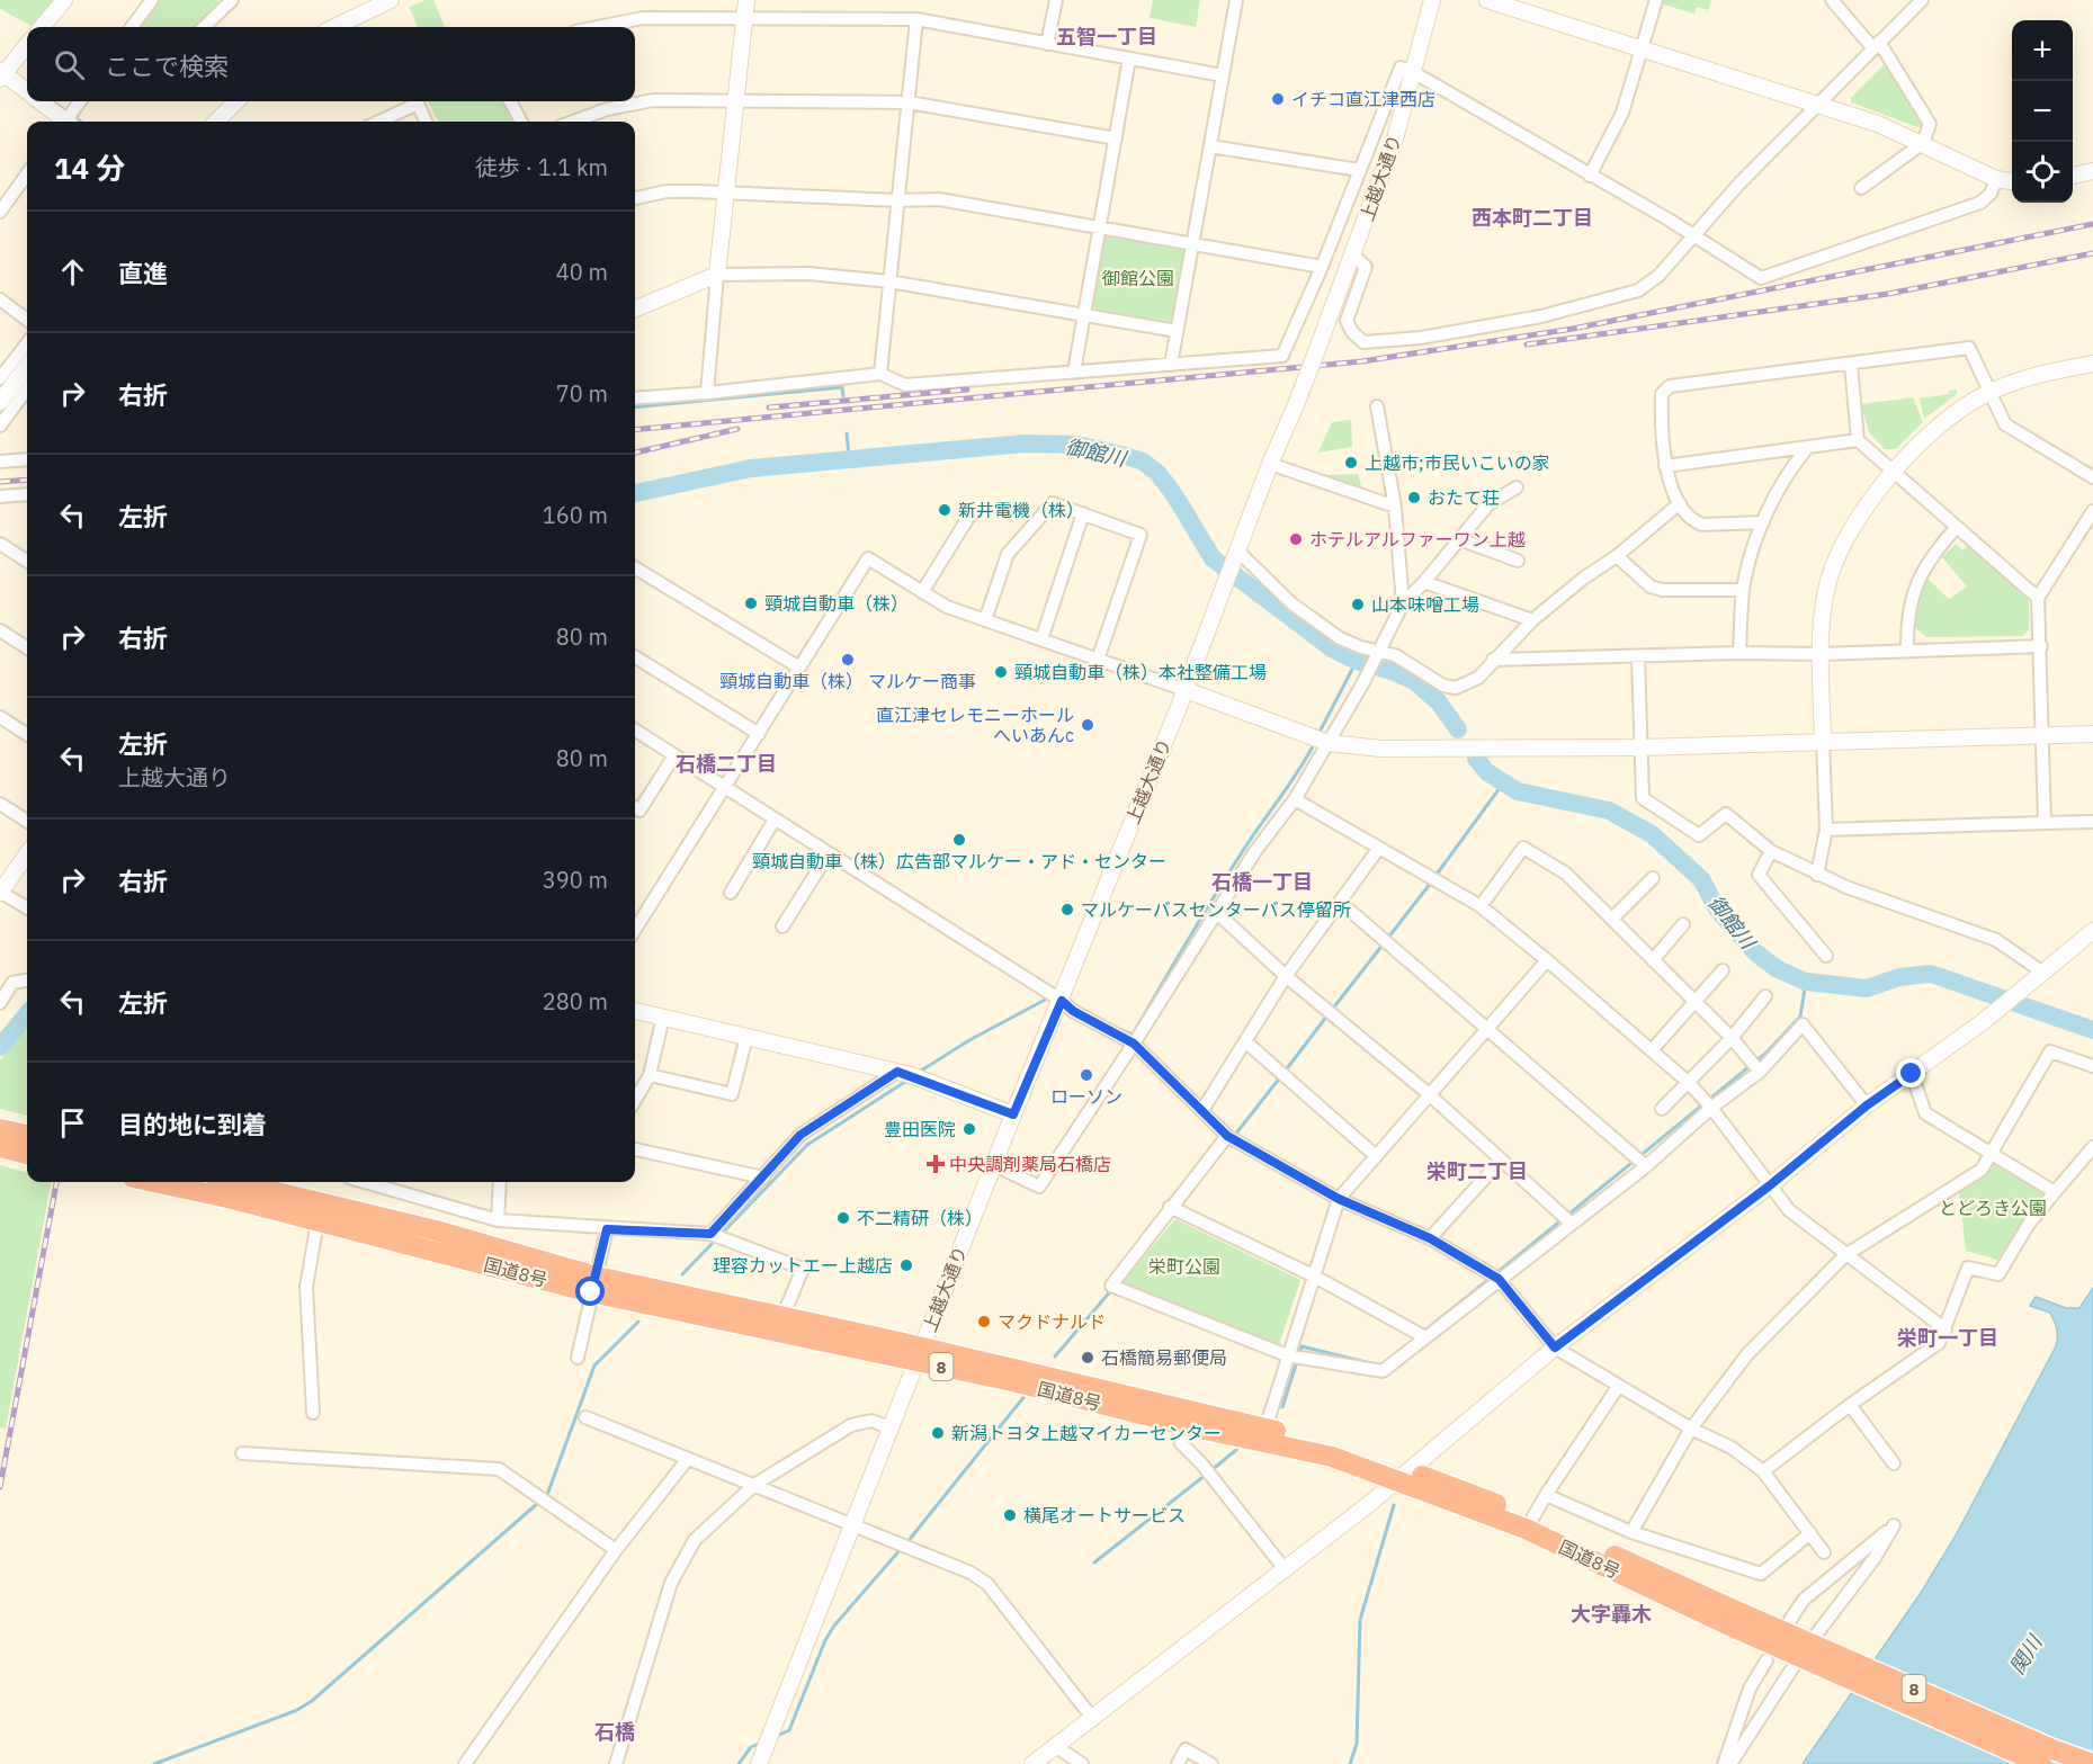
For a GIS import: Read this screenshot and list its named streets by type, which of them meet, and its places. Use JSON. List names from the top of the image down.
{
  "streets": {
    "highway": ["国道8号", "8"],
    "street": ["上越大通り"]
  },
  "crossings": [
    ["上越大通り", "国道8号"]
  ],
  "districts": [
    "五智一丁目",
    "西本町二丁目",
    "石橋二丁目",
    "石橋一丁目",
    "栄町二丁目",
    "栄町一丁目",
    "大字轟木",
    "石橋"
  ],
  "water": ["御館川", "関川"],
  "parks": ["御館公園", "とどろき公園", "栄町公園"],
  "places": {
    "other": [
      "イチコ直江津西店",
      "上越市;市民いこいの家",
      "おたて荘",
      "新井電機（株）",
      "ホテルアルファーワン上越",
      "頸城自動車（株）",
      "山本味噌工場",
      "頸城自動車（株） マルケー商事",
      "頸城自動車（株）本社整備工場",
      "直江津セレモニーホール へいあんc",
      "頸城自動車（株）広告部マルケー・アド・センター",
      "マルケーバスセンターバス停留所",
      "ローソン",
      "豊田医院",
      "不二精研（株）",
      "理容カットエー上越店",
      "マクドナルド",
      "石橋簡易郵便局",
      "新潟トヨタ上越マイカーセンター",
      "横尾オートサービス"
    ],
    "health": ["中央調剤薬局石橋店"]
  },
  "page": {
    "map_buttons": ["+", "−"],
    "search": "ここで検索",
    "heading": ["14 分", "徒歩 · 1.1 km"],
    "list": [
      ["直進", "40 m"],
      ["右折", "70 m"],
      ["左折", "160 m"],
      ["右折", "80 m"],
      ["左折", "上越大通り", "80 m"],
      ["右折", "390 m"],
      ["左折", "280 m"],
      "目的地に到着"
    ]
  }
}
